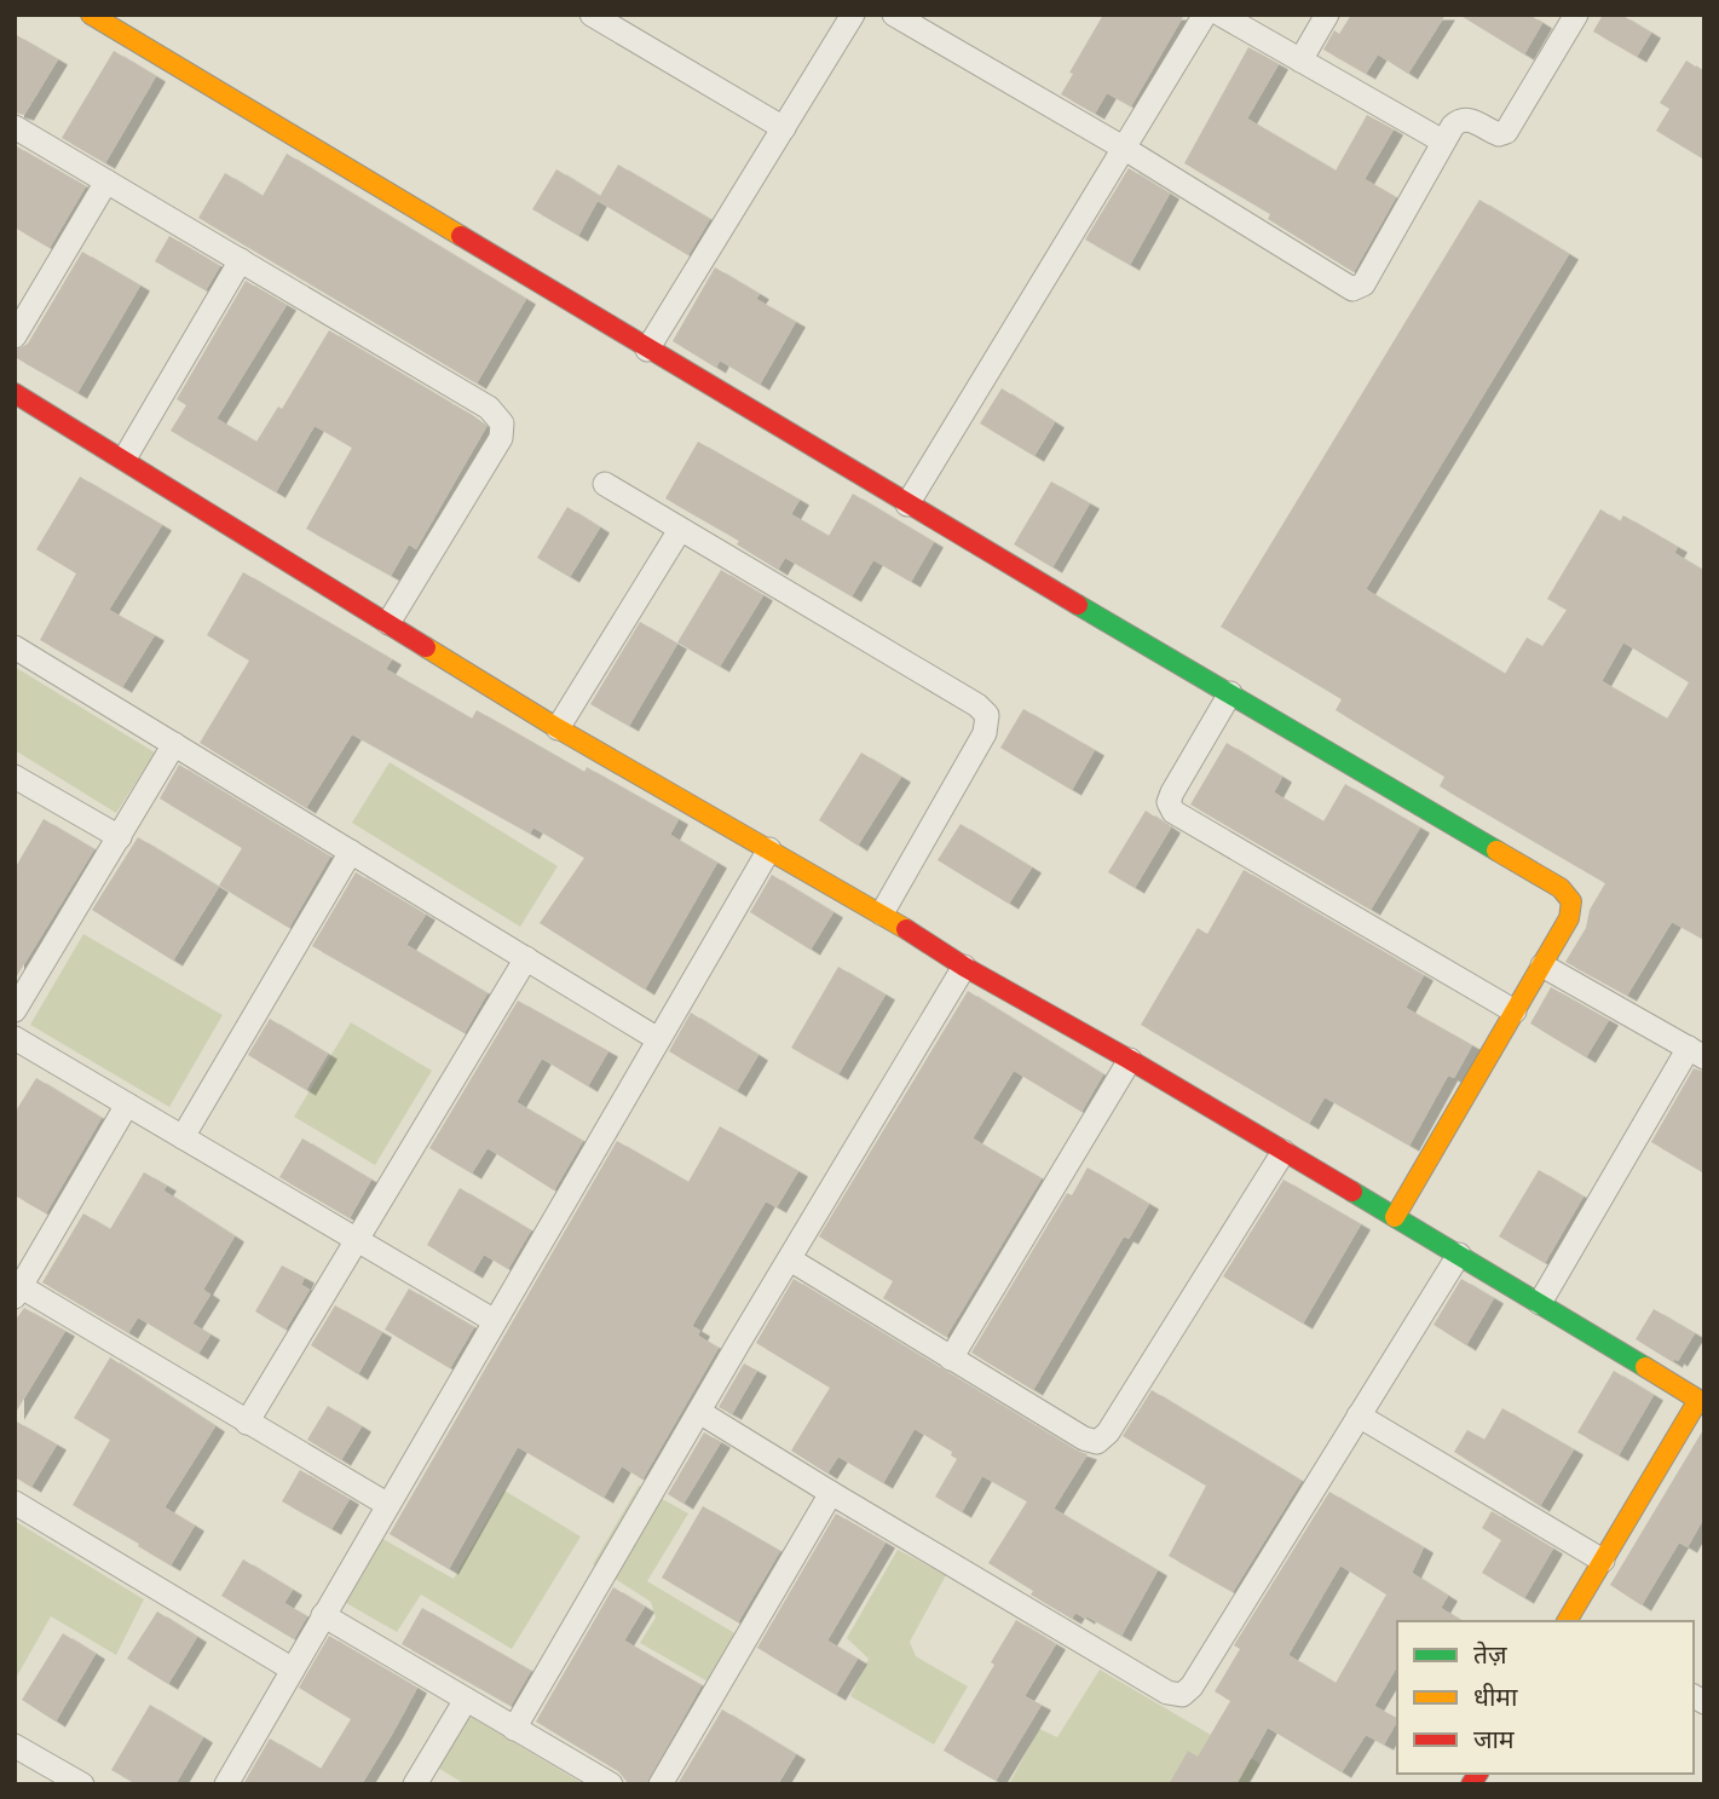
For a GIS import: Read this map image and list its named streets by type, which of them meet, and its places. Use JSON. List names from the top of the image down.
{
  "legend": ["तेज़", "धीमा", "जाम"]
}
